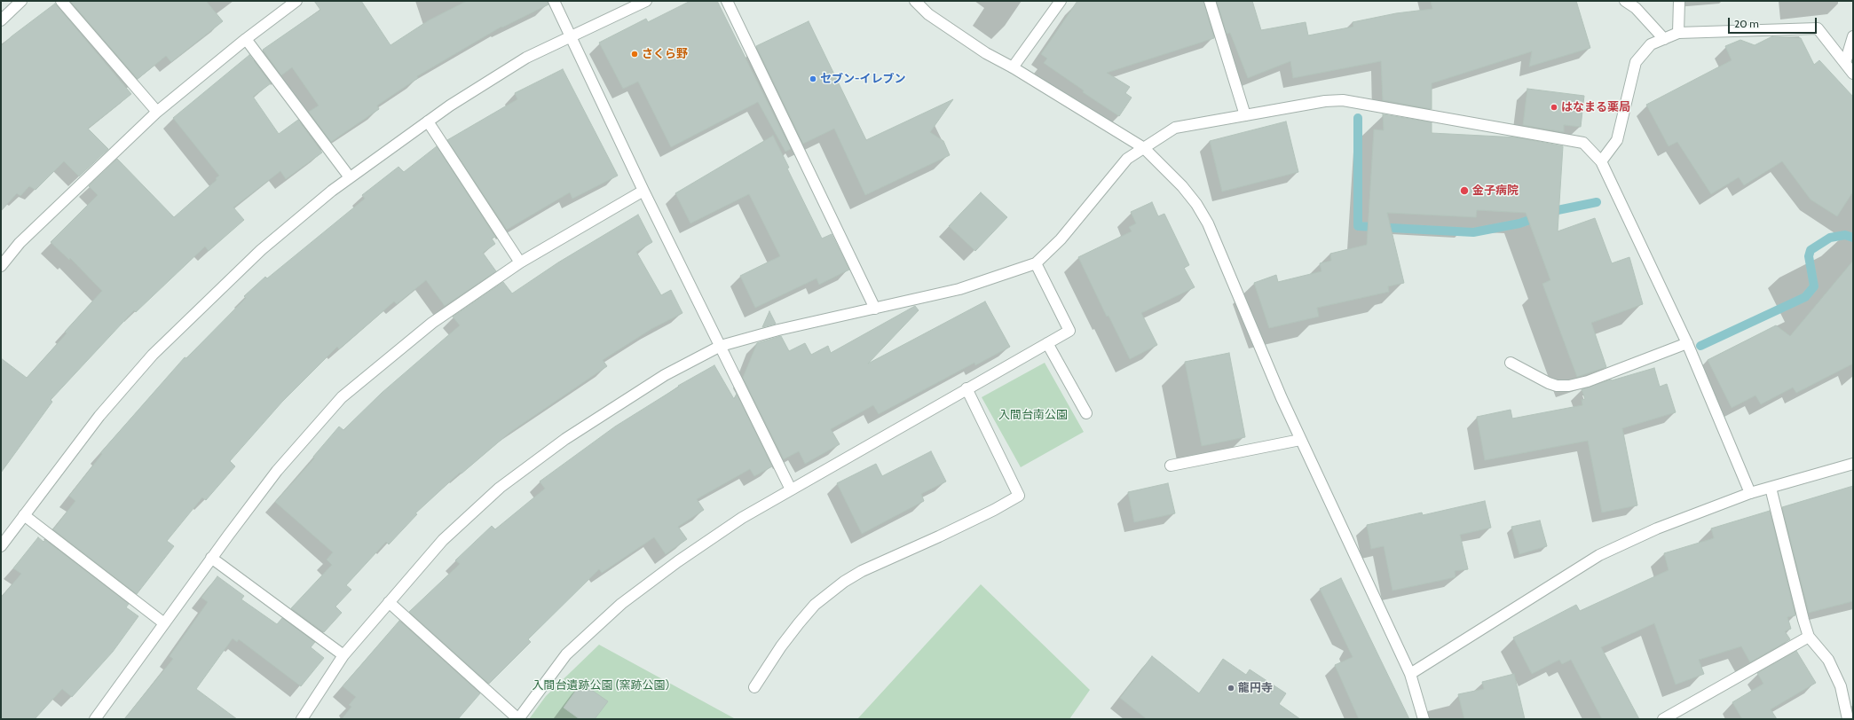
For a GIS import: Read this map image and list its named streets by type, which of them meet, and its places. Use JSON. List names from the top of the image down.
{
  "parks": ["入間台南公園", "入間台遺跡公園 (窯跡公園）"],
  "places": [
    "さくら野",
    "セブン-イレブン",
    "はなまる薬局",
    "金子病院",
    "龍円寺"
  ],
  "scale_bar": "20 m"
}
